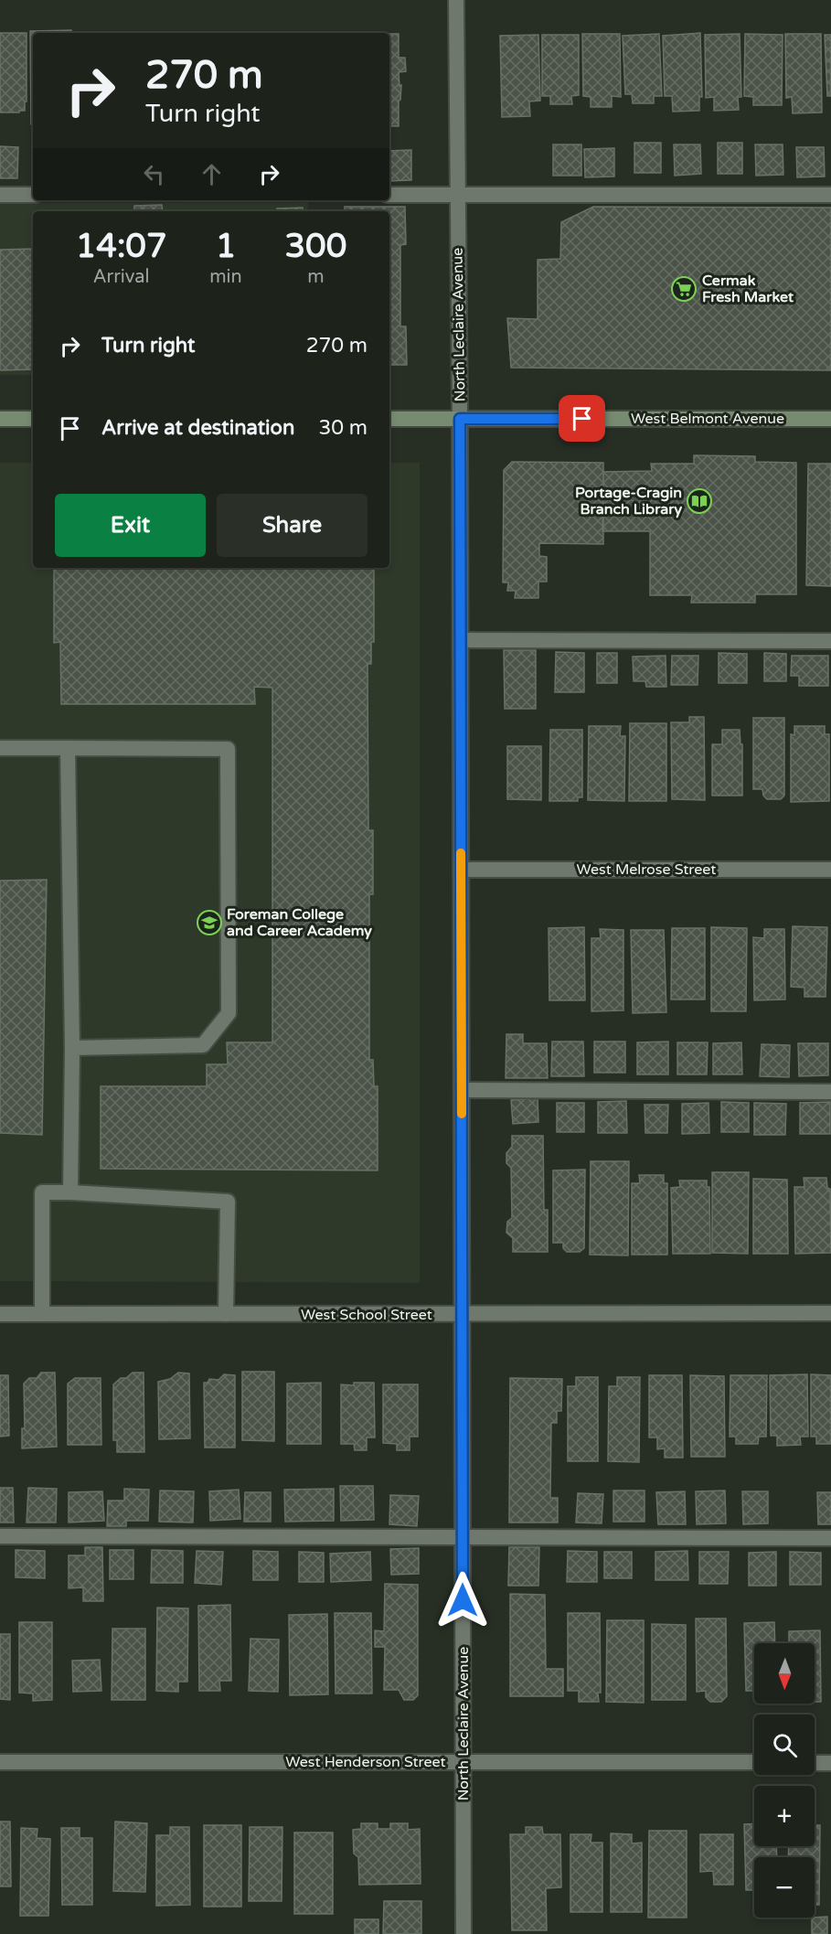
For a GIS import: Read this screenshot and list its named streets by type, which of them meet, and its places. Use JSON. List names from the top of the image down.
{
  "streets": {
    "main road": ["West Belmont Avenue"],
    "street": [
      "North Leclaire Avenue",
      "West Melrose Street",
      "West School Street",
      "West Henderson Street"
    ]
  },
  "crossings": [
    ["North Leclaire Avenue", "West Belmont Avenue"],
    ["North Leclaire Avenue", "West Melrose Street"],
    ["North Leclaire Avenue", "West School Street"],
    ["North Leclaire Avenue", "West Henderson Street"]
  ],
  "places": {
    "supermarket": ["Cermak Fresh Market"],
    "library": ["Portage-Cragin Branch Library"],
    "school or university": ["Foreman College and Career Academy"]
  },
  "north": "bottom",
  "page": {
    "turn": ["270 m", "Turn right"],
    "eta": [
      "14:07",
      "Arrival",
      "1",
      "min",
      "300",
      "m"
    ],
    "list": [
      {
        "name": "Turn right",
        "value": "270 m"
      },
      {
        "name": "Arrive at destination",
        "value": "30 m"
      }
    ],
    "buttons": ["Exit", "Share"],
    "map_buttons": ["+", "−"]
  }
}
